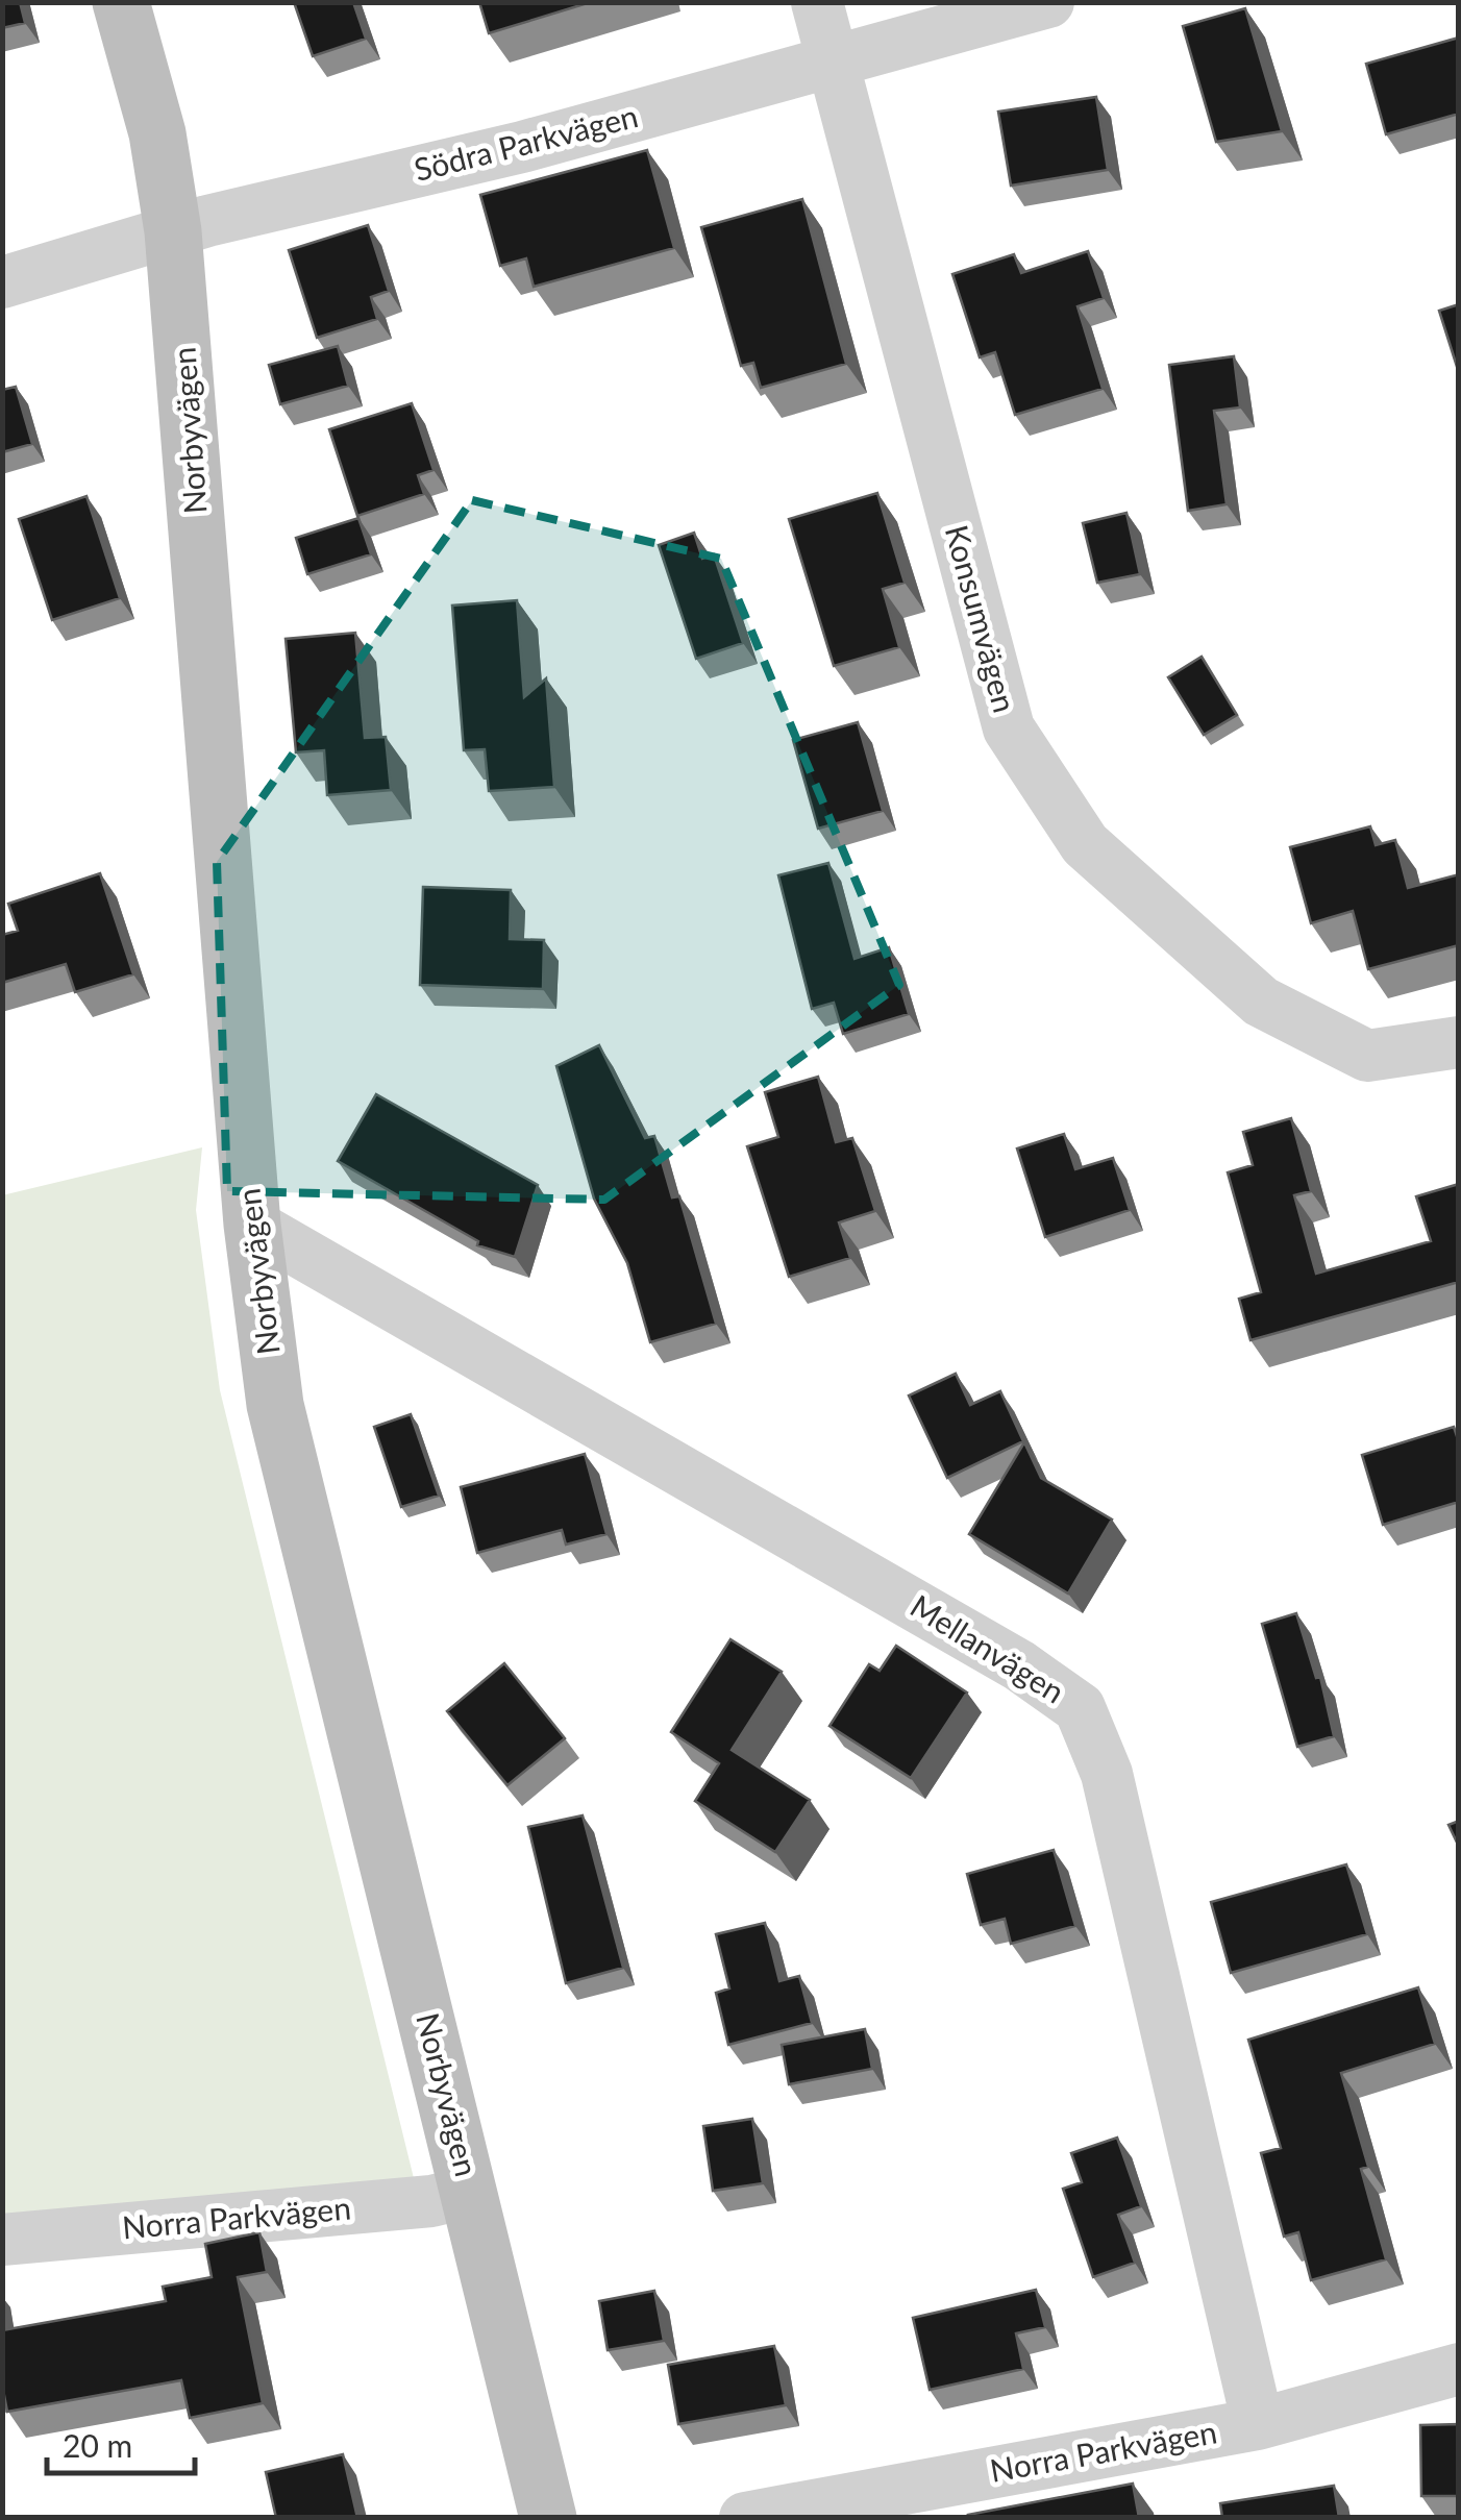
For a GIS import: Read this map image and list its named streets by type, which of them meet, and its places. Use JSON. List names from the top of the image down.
{
  "streets": {
    "street": [
      "Södra Parkvägen",
      "Norbyvägen",
      "Konsumvägen",
      "Mellanvägen",
      "Norra Parkvägen"
    ]
  },
  "crossings": [
    ["Södra Parkvägen", "Norbyvägen"],
    ["Södra Parkvägen", "Konsumvägen"],
    ["Norbyvägen", "Mellanvägen"],
    ["Norbyvägen", "Norra Parkvägen"],
    ["Mellanvägen", "Norra Parkvägen"]
  ],
  "scale_bar": "20 m"
}
